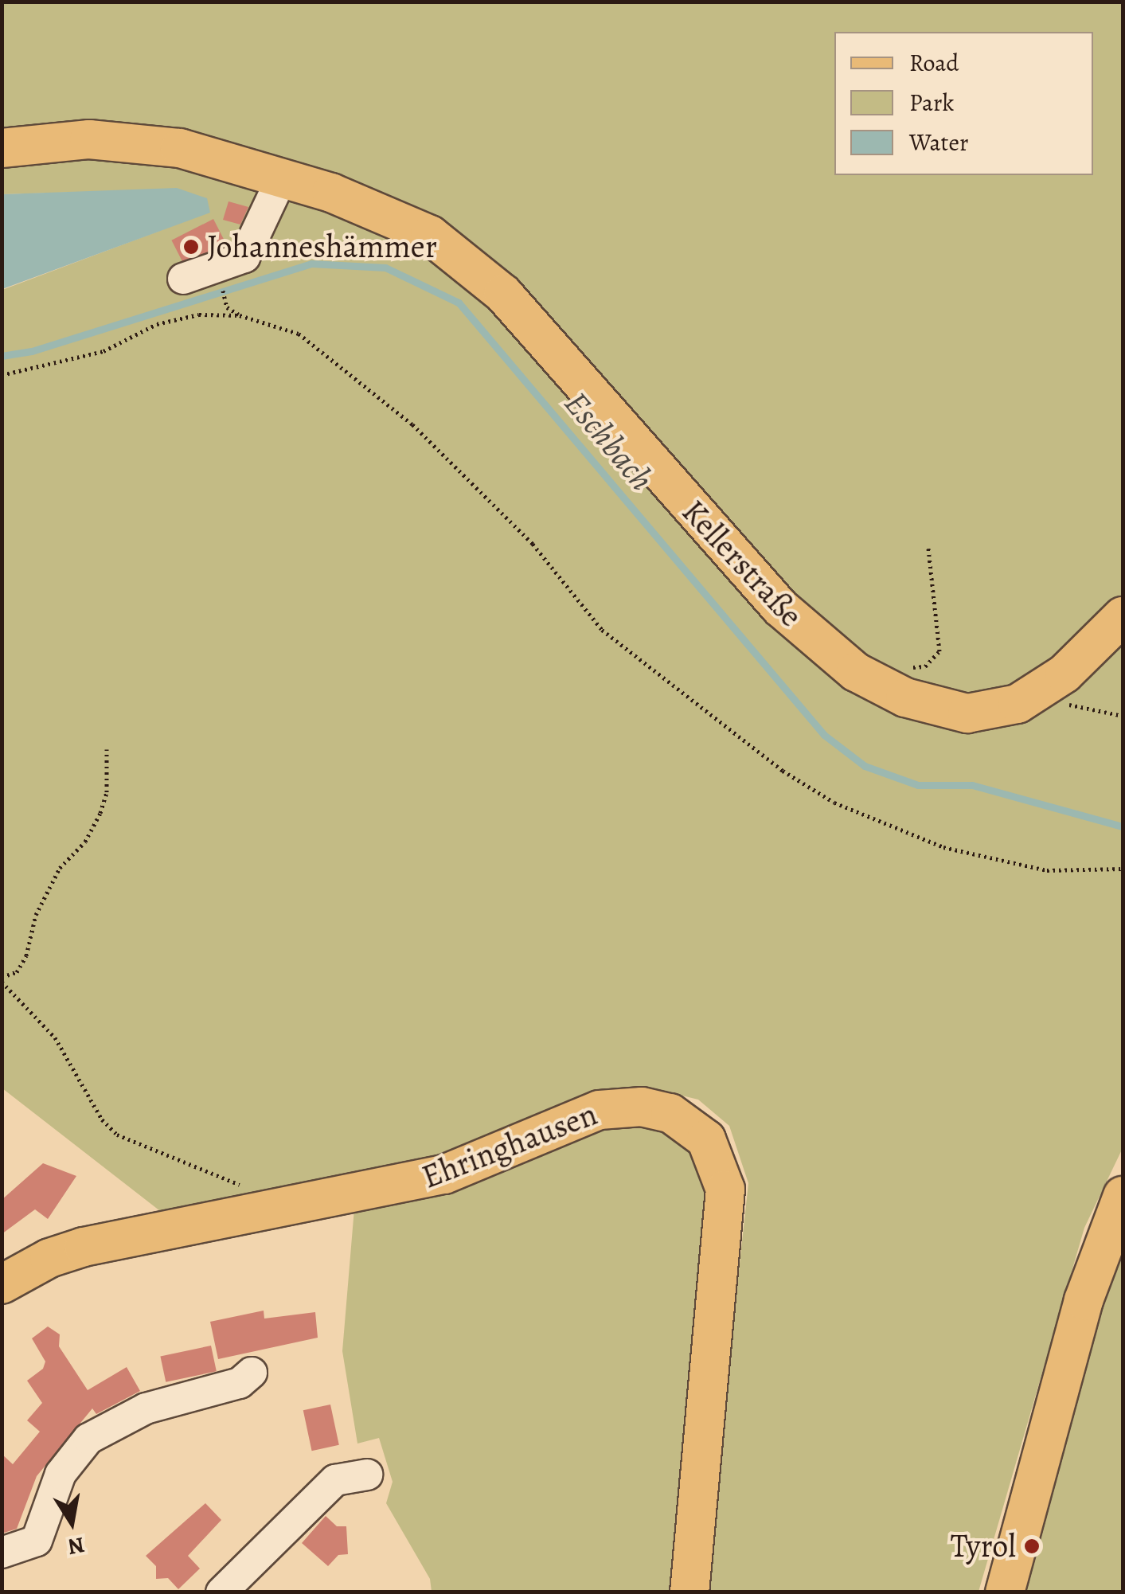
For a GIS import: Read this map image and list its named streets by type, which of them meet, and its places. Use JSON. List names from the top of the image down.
{
  "streets": {
    "main road": ["Kellerstraße", "Ehringhausen"]
  },
  "water": ["Eschbach"],
  "places": ["Johanneshämmer", "Tyrol"],
  "legend": ["Road", "Park", "Water"],
  "north": "bottom"
}
